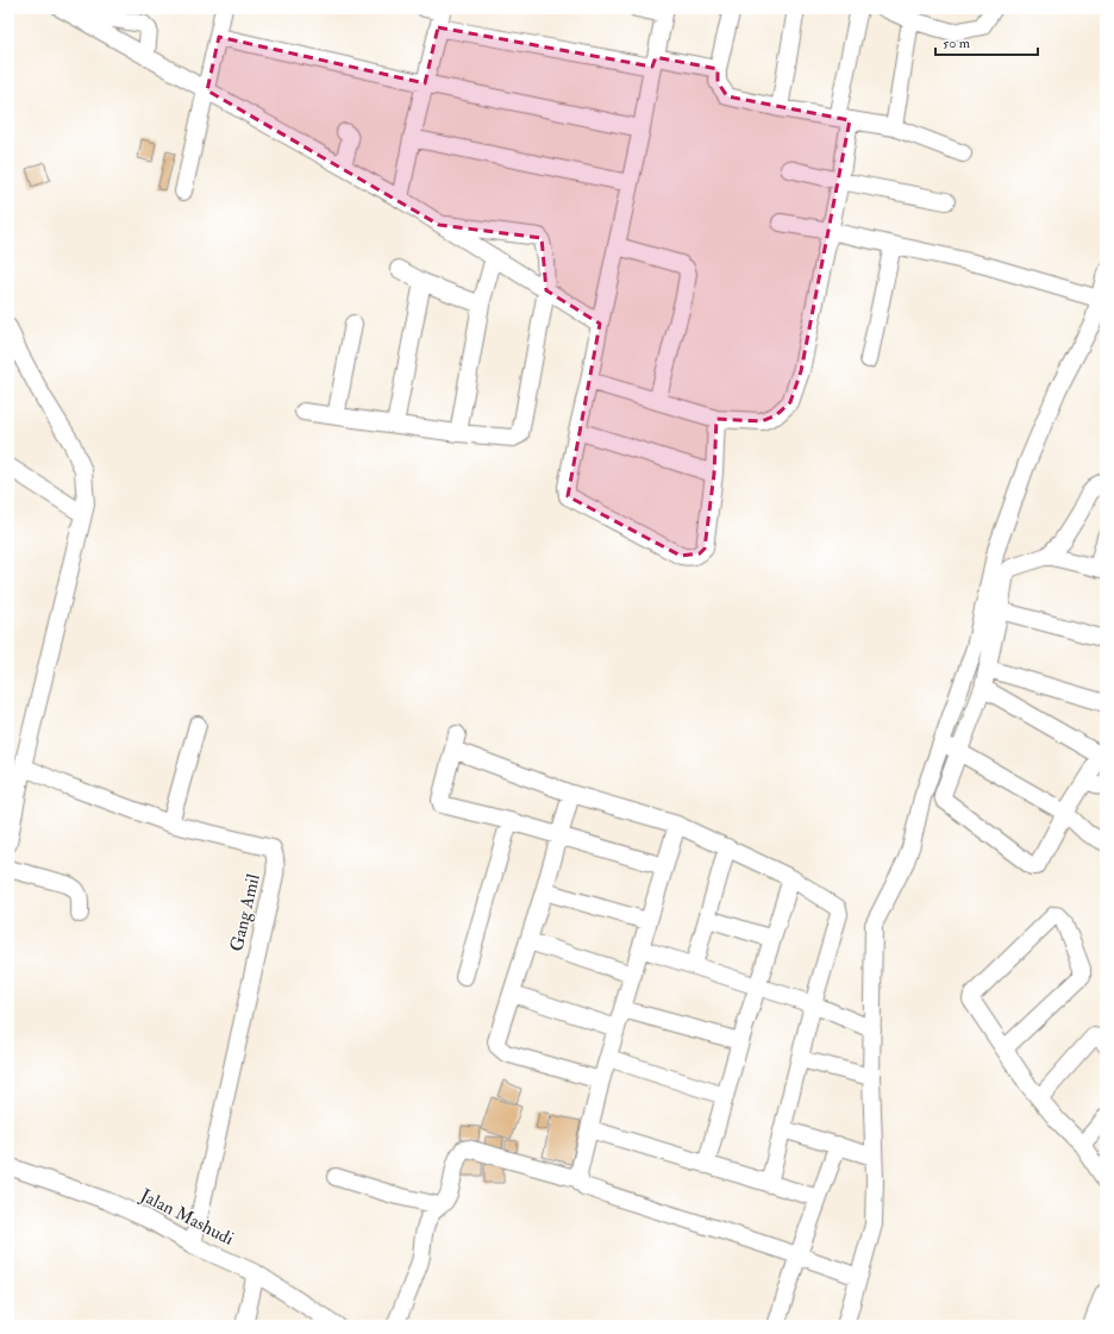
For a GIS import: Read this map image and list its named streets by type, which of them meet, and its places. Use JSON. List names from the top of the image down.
{
  "streets": {
    "street": ["Gang Amil", "Jalan Mashudi"]
  },
  "crossings": [
    ["Gang Amil", "Jalan Mashudi"]
  ],
  "scale_bar": "50 m"
}
